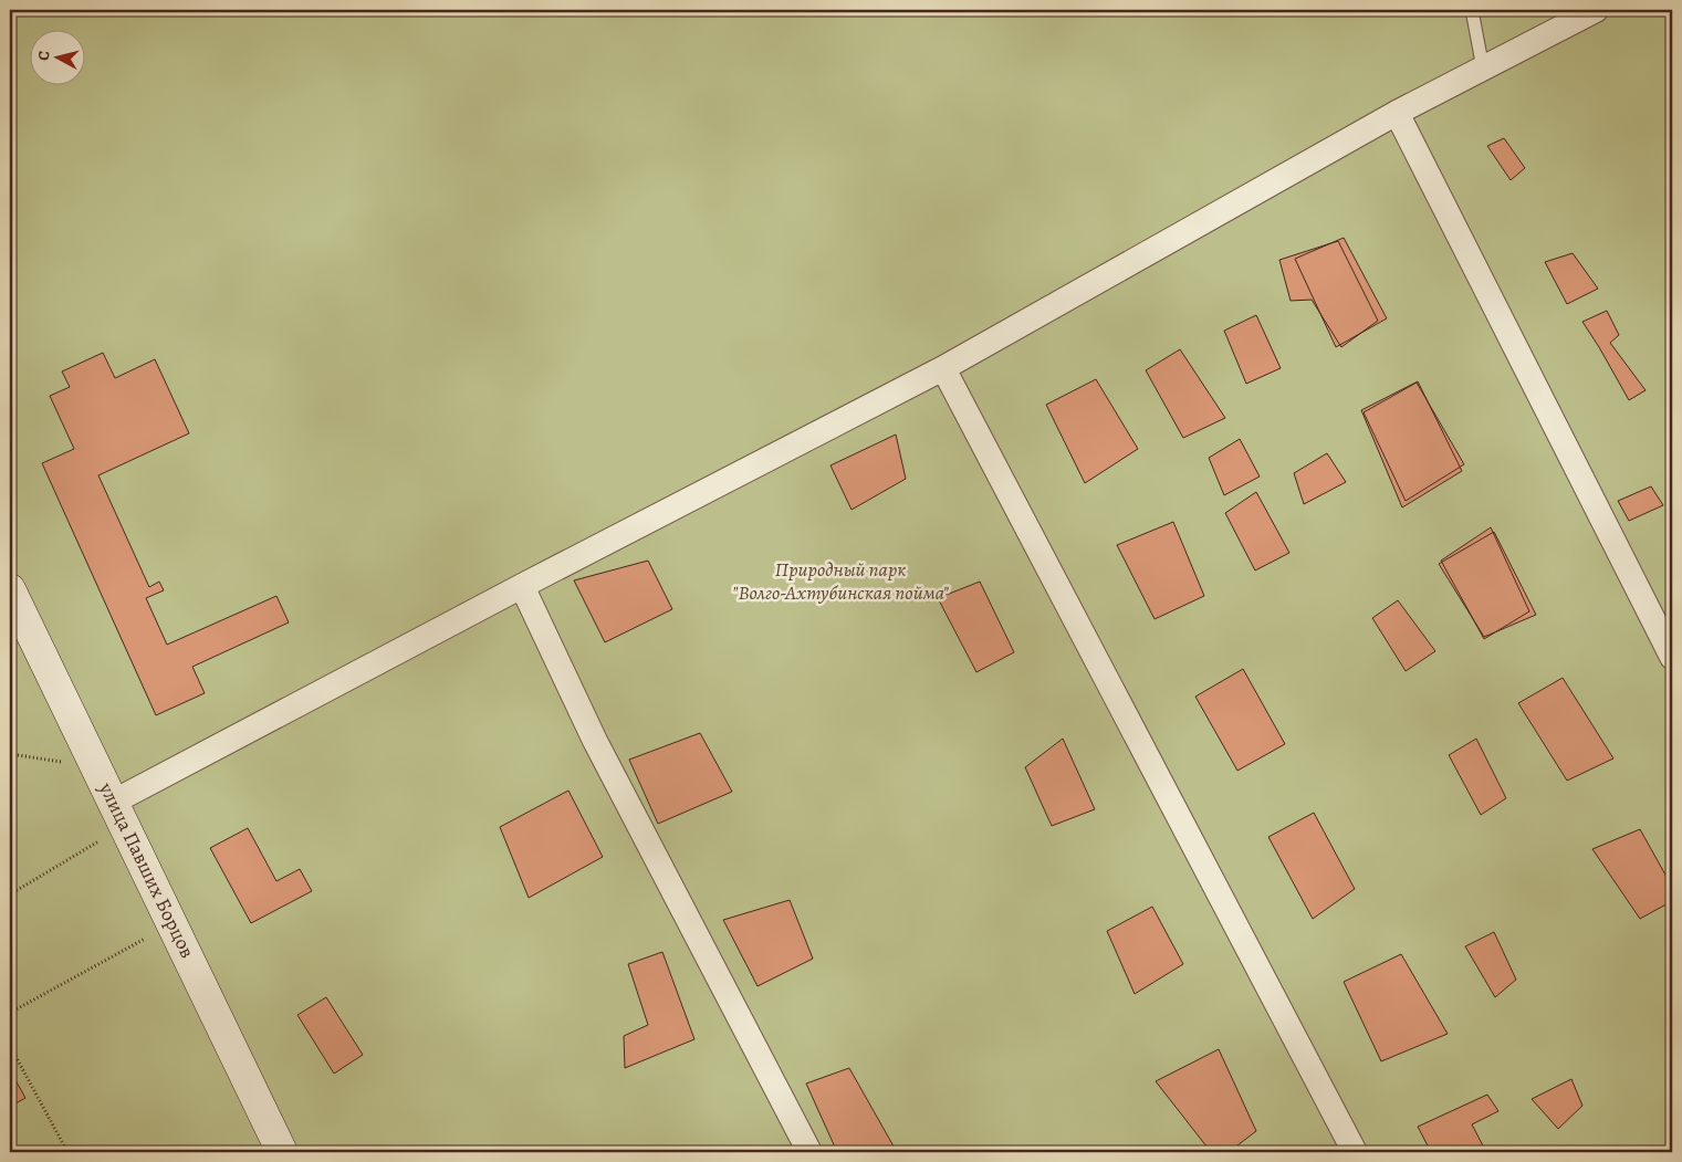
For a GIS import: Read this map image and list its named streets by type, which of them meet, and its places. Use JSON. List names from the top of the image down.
{
  "streets": {
    "street": ["улица Павших Борцов"]
  },
  "parks": ["Природный парк \"Волго-Ахтубинская пойма\""],
  "north": "left"
}
